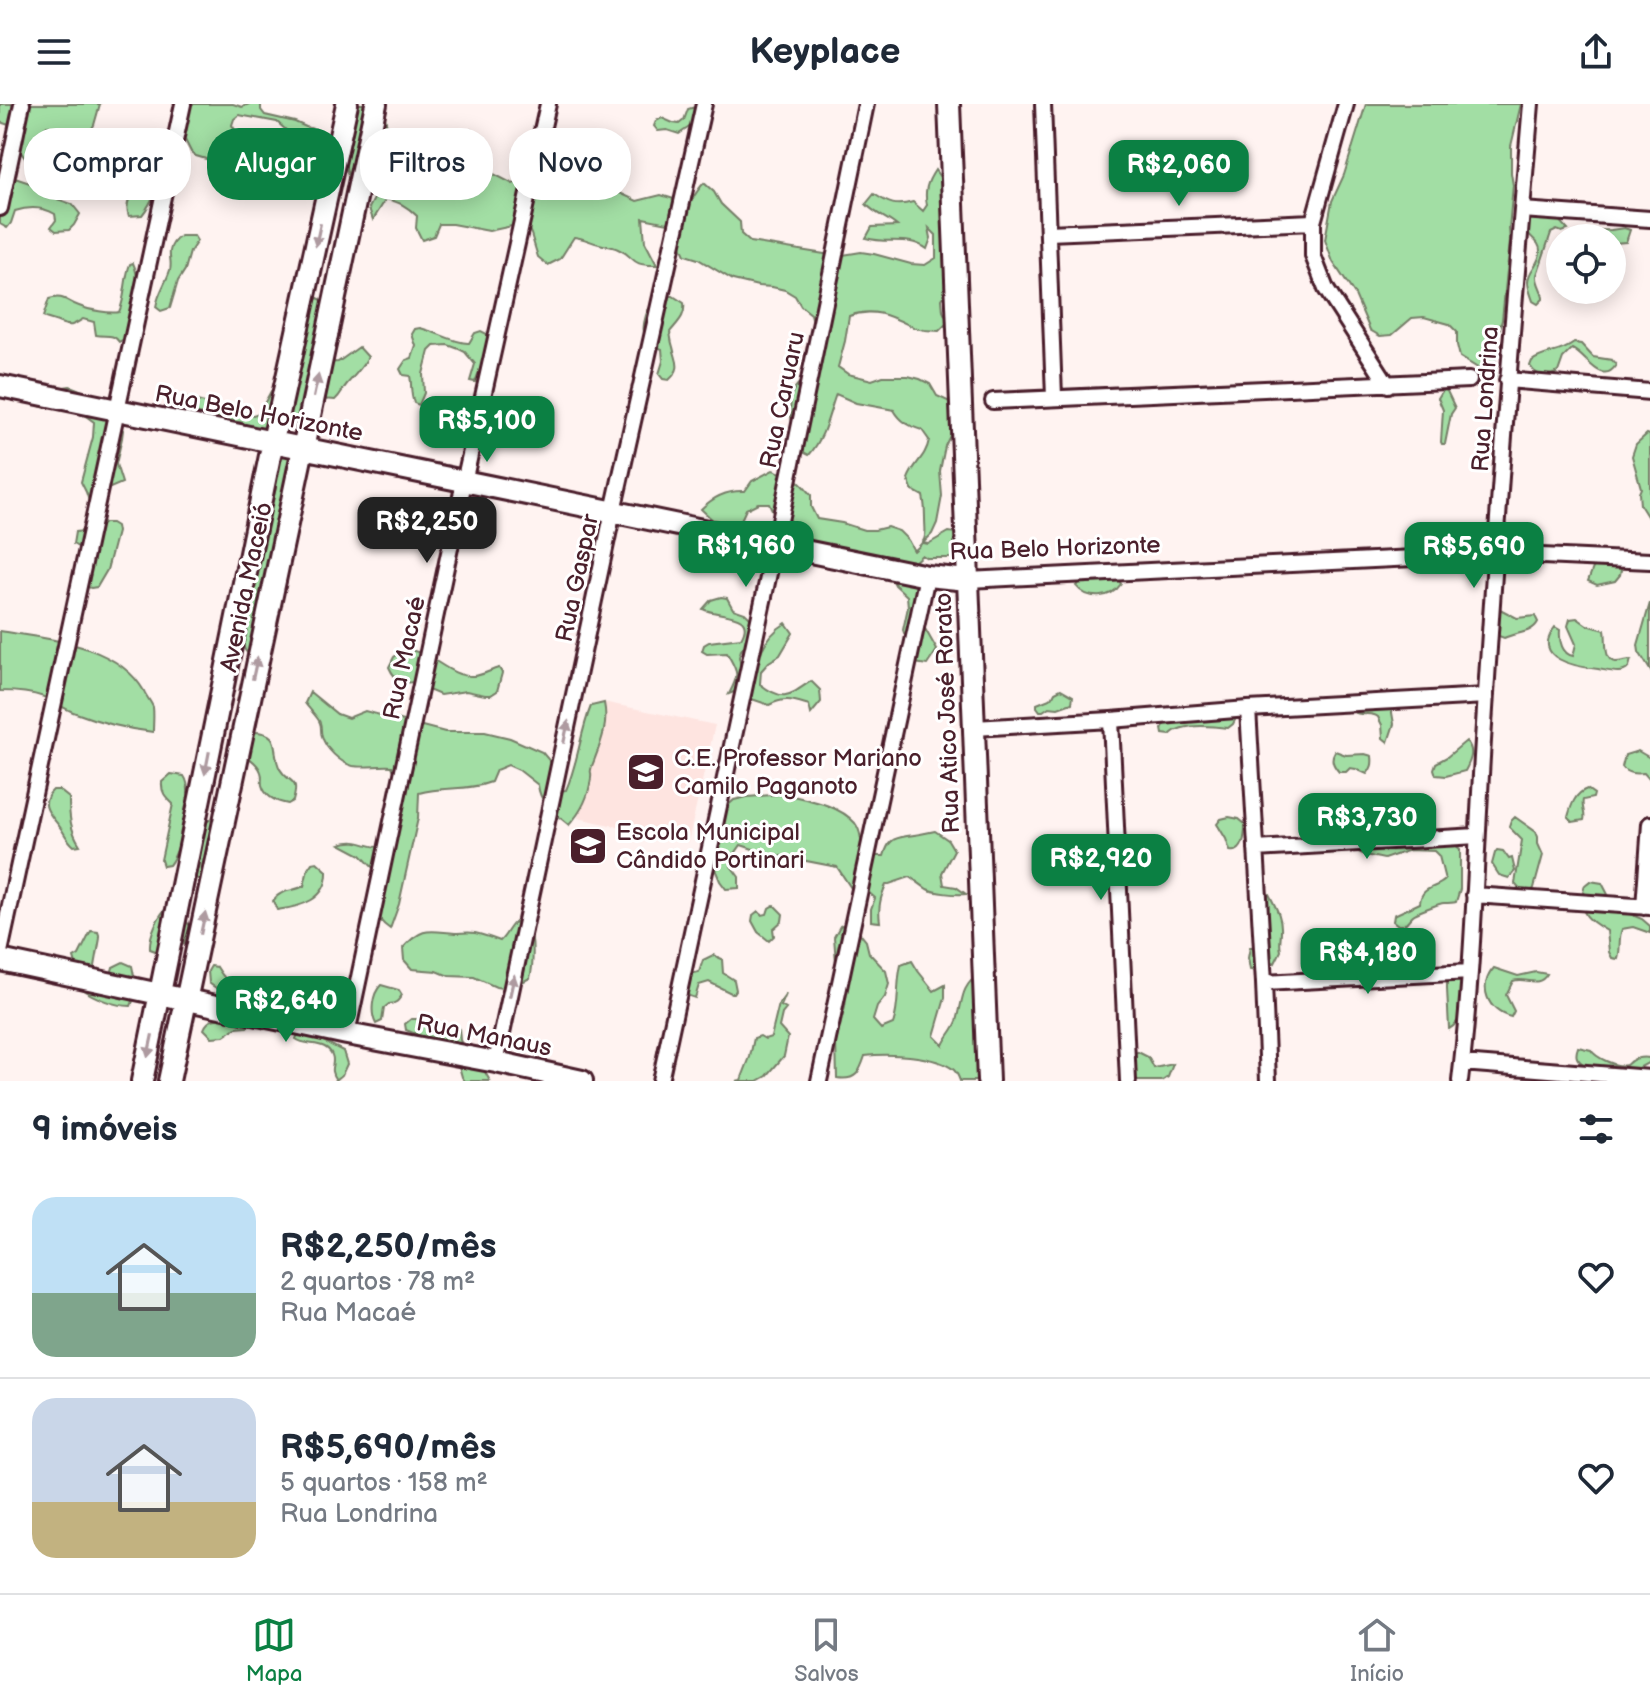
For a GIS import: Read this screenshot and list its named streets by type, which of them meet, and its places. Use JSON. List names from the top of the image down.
{
  "streets": {
    "street": [
      "Rua Londrina",
      "Rua Caruaru",
      "Rua Belo Horizonte",
      "Rua Gaspar",
      "Avenida Maceió",
      "Rua Macaé",
      "Rua Atico José Rorato",
      "Rua Manaus"
    ]
  },
  "crossings": [
    ["Rua Londrina", "Rua Belo Horizonte"],
    ["Rua Caruaru", "Rua Belo Horizonte"],
    ["Rua Belo Horizonte", "Rua Gaspar"],
    ["Rua Belo Horizonte", "Avenida Maceió"],
    ["Rua Belo Horizonte", "Rua Macaé"],
    ["Rua Belo Horizonte", "Rua Atico José Rorato"],
    ["Rua Gaspar", "Rua Manaus"],
    ["Avenida Maceió", "Rua Manaus"],
    ["Rua Macaé", "Rua Manaus"]
  ],
  "one_way": ["Rua Gaspar"],
  "places": {
    "school or university": ["C.E. Professor Mariano Camilo Paganoto", "Escola Municipal Cândido Portinari"]
  },
  "page": {
    "header": "Keyplace",
    "chip": [
      "Comprar",
      "Alugar",
      "Filtros",
      "Novo"
    ],
    "price": [
      "R$2,060",
      "R$5,100",
      "R$2,250",
      "R$1,960",
      "R$5,690",
      "R$3,730",
      "R$2,920",
      "R$4,180",
      "R$2,640"
    ],
    "heading": "9 imóveis",
    "list": [
      {
        "name": "R$2,250/mês",
        "note": "2 quartos · 78 m² · Rua Macaé"
      },
      {
        "name": "R$5,690/mês",
        "note": "5 quartos · 158 m² · Rua Londrina"
      }
    ],
    "tabs": ["Mapa", "Salvos", "Início"]
  }
}
